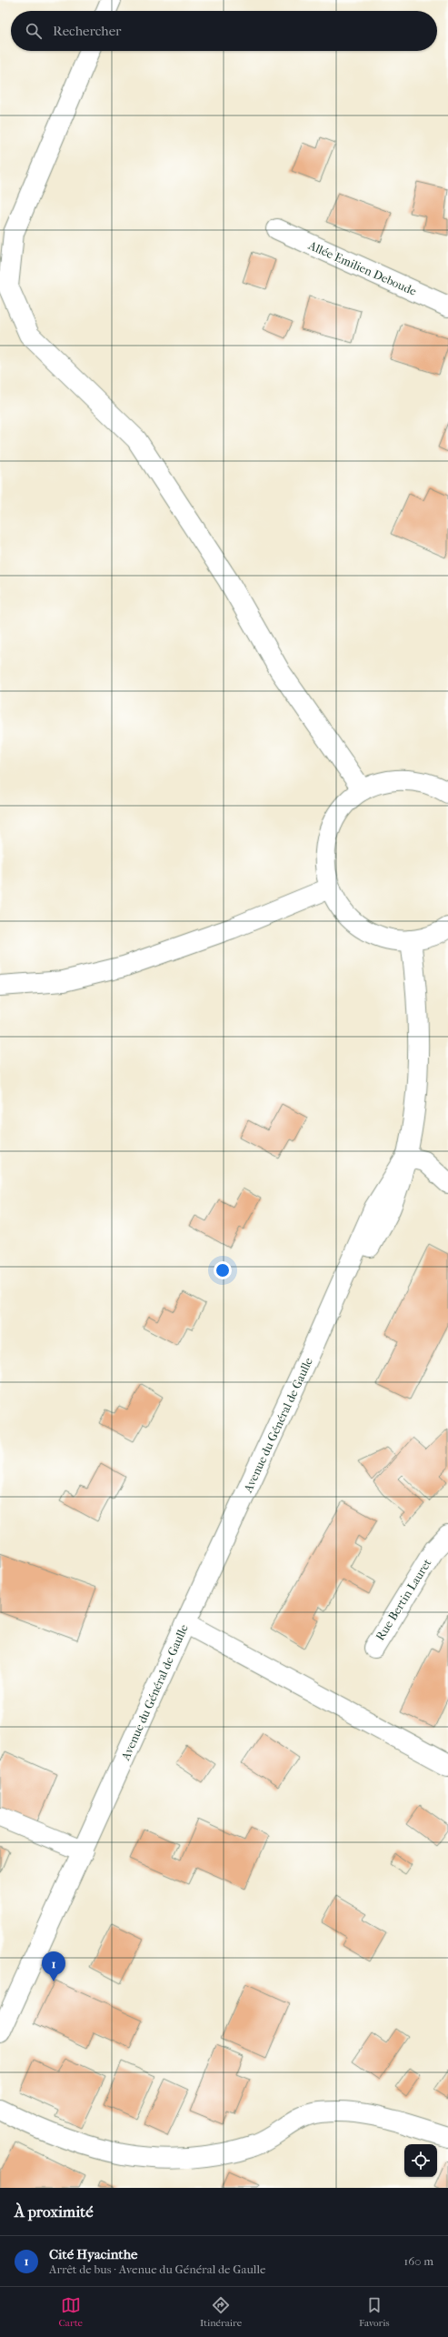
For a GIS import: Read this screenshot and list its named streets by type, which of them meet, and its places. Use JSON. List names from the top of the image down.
{
  "streets": {
    "street": ["Allée Emilien Deboude", "Avenue du Général de Gaulle", "Rue Bertin Lauret"]
  },
  "page": {
    "search": "Rechercher",
    "pins": "1",
    "heading": "À proximité",
    "list": [
      {
        "mark": "1",
        "name": "Cité Hyacinthe",
        "note": "Arrêt de bus · Avenue du Général de Gaulle",
        "value": "160 m"
      }
    ],
    "nav": ["Carte", "Itinéraire", "Favoris"]
  }
}
